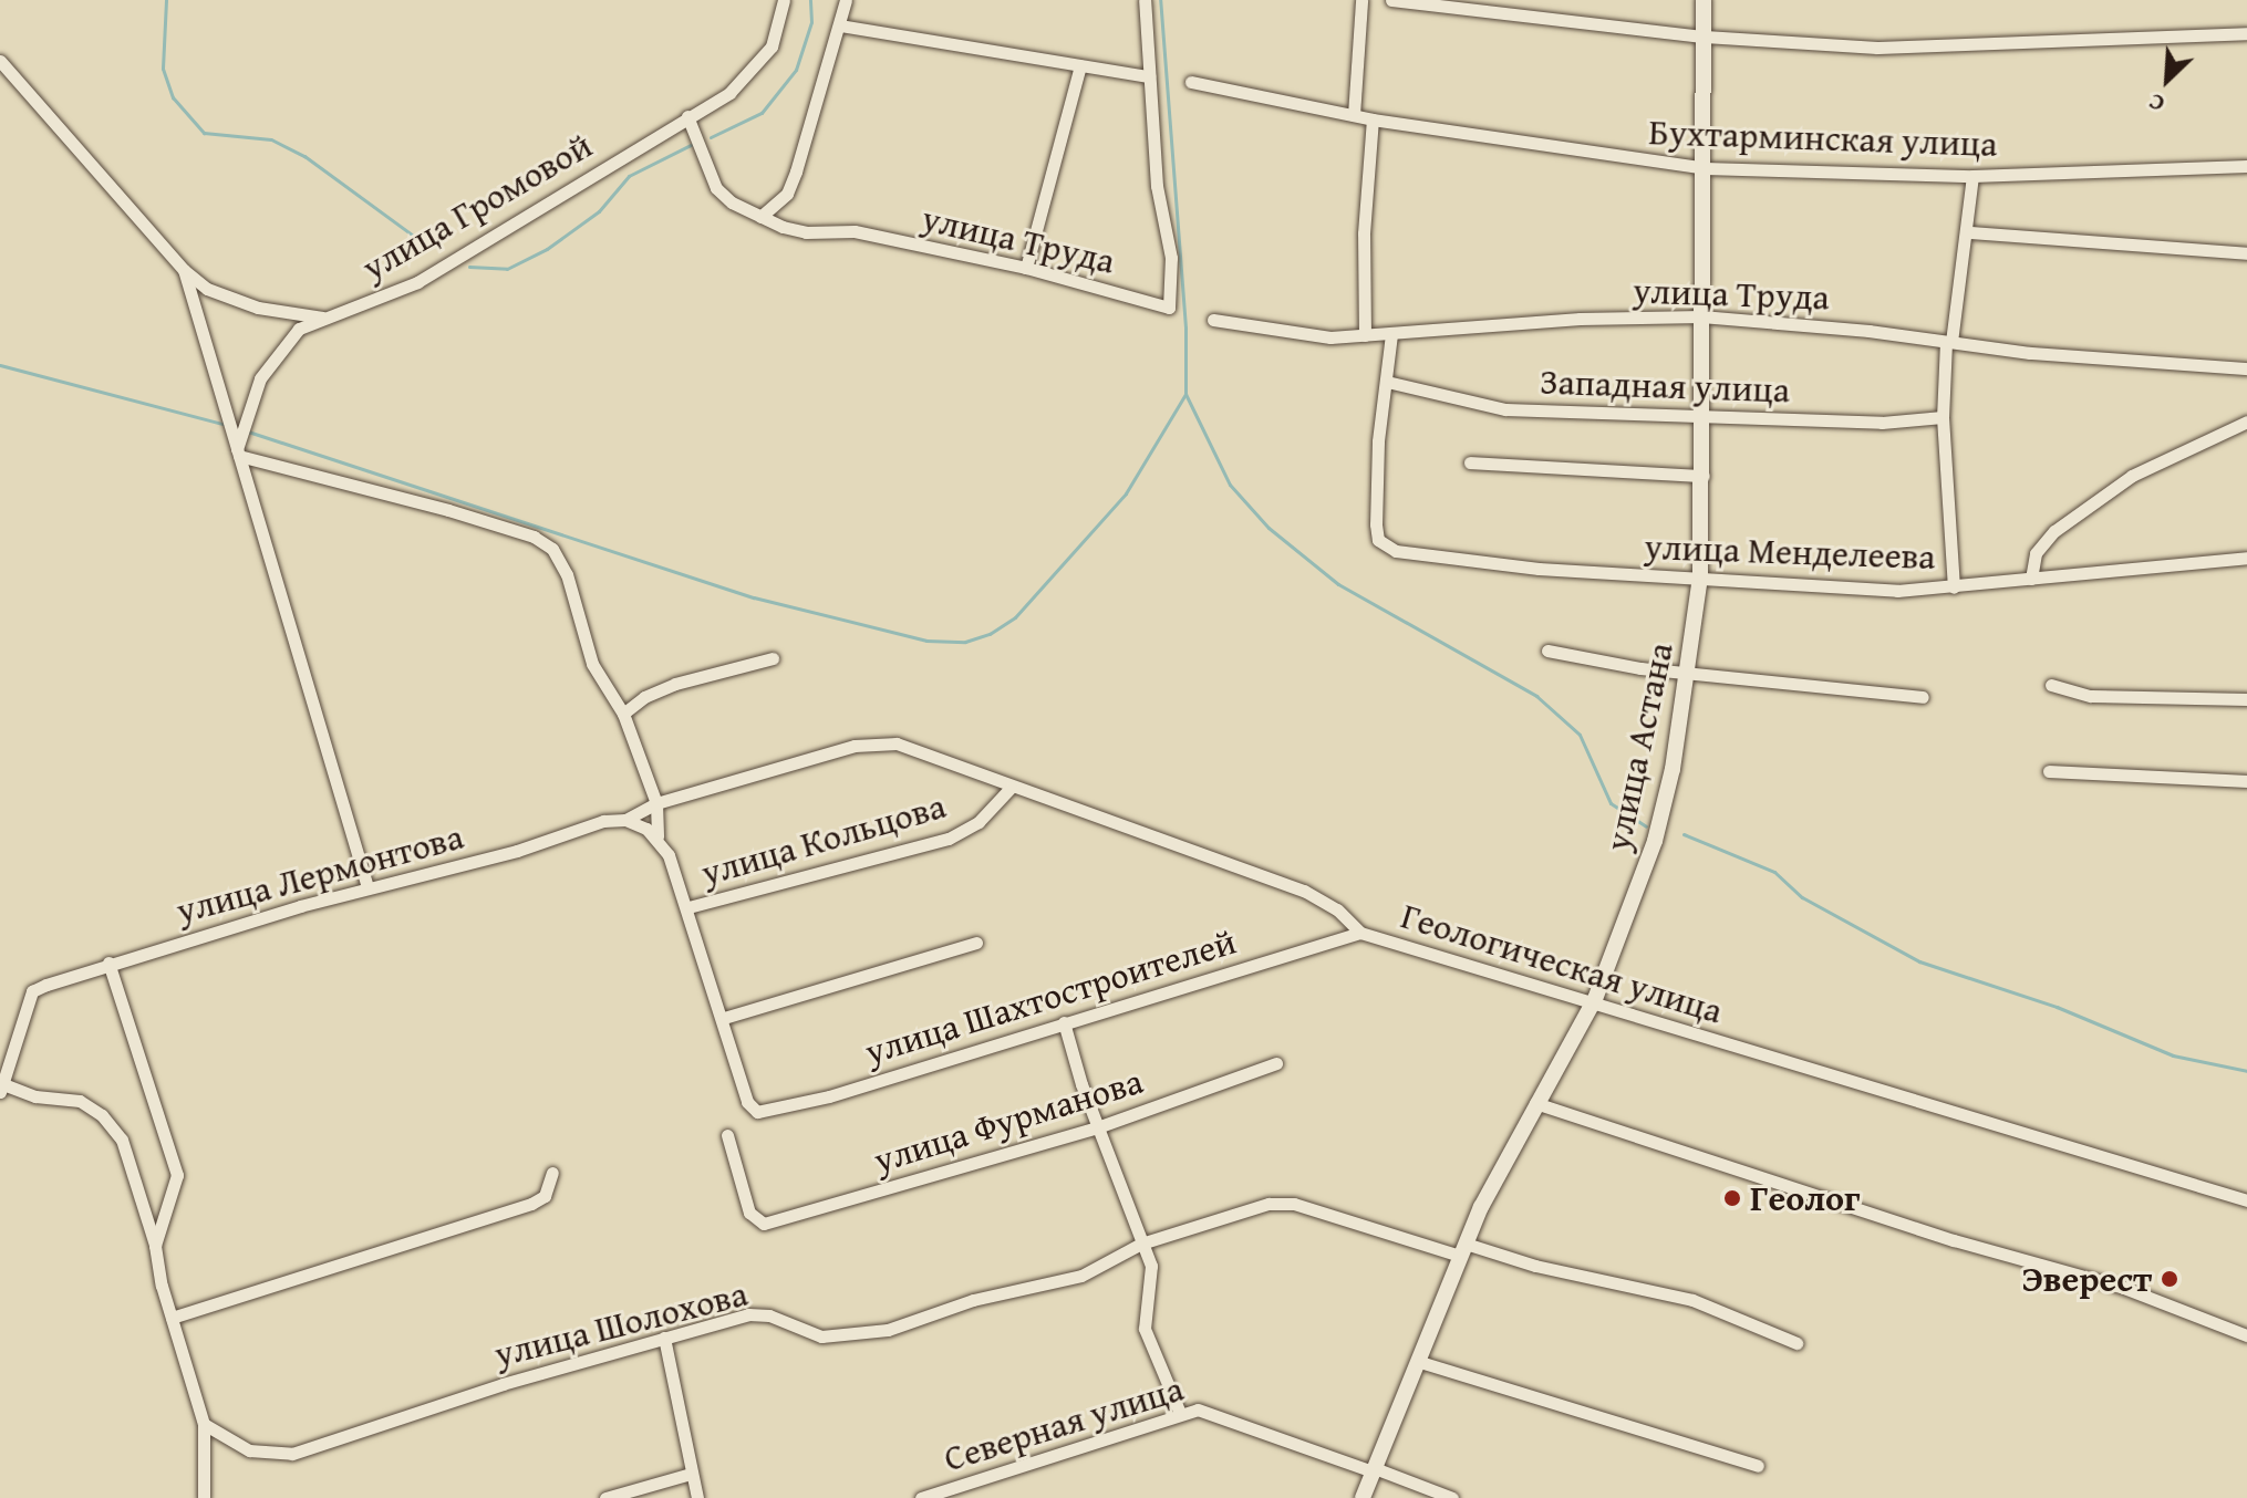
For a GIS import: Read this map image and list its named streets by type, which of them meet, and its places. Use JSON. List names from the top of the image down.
{
  "streets": {
    "street": [
      "Бухтарминская улица",
      "улица Громовой",
      "улица Труда",
      "Западная улица",
      "улица Менделеева",
      "улица Астана",
      "улица Кольцова",
      "улица Лермонтова",
      "Геологическая улица",
      "улица Шахтостроителей",
      "улица Фурманова",
      "улица Шолохова",
      "Северная улица"
    ]
  },
  "crossings": [
    ["Бухтарминская улица", "улица Астана"],
    ["улица Громовой", "улица Труда"],
    ["улица Труда", "улица Астана"],
    ["Западная улица", "улица Менделеева"],
    ["Западная улица", "улица Астана"],
    ["улица Менделеева", "улица Астана"],
    ["улица Астана", "Геологическая улица"],
    ["улица Астана", "улица Шолохова"],
    ["улица Астана", "Северная улица"],
    ["улица Кольцова", "Геологическая улица"],
    ["улица Лермонтова", "Геологическая улица"],
    ["Геологическая улица", "улица Шахтостроителей"]
  ],
  "places": ["Геолог", "Эверест"],
  "north": "bottom left"
}
